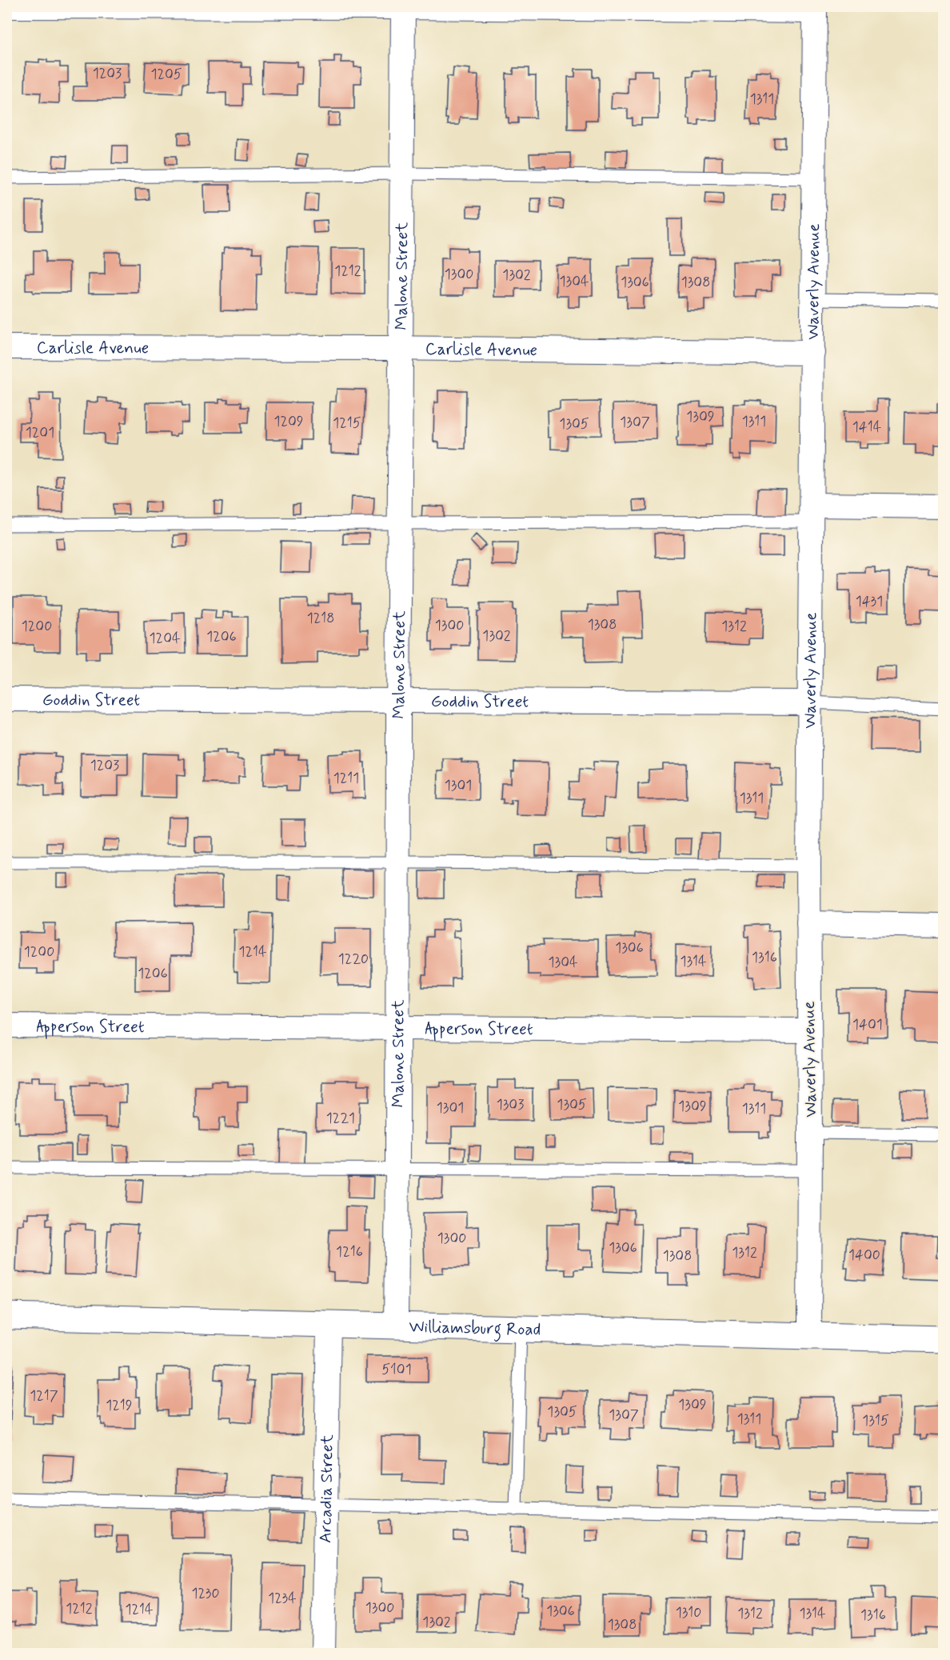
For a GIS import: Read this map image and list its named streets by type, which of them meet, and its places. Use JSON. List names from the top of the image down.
{
  "streets": {
    "main road": ["Williamsburg Road"],
    "street": [
      "Malone Street",
      "Waverly Avenue",
      "Carlisle Avenue",
      "Goddin Street",
      "Apperson Street",
      "Arcadia Street"
    ]
  },
  "crossings": [
    ["Malone Street", "Carlisle Avenue"],
    ["Malone Street", "Goddin Street"],
    ["Malone Street", "Apperson Street"],
    ["Malone Street", "Williamsburg Road"],
    ["Waverly Avenue", "Carlisle Avenue"],
    ["Waverly Avenue", "Goddin Street"],
    ["Waverly Avenue", "Apperson Street"],
    ["Waverly Avenue", "Williamsburg Road"],
    ["Williamsburg Road", "Arcadia Street"]
  ],
  "house_numbers": [
    "1203",
    "1205",
    "1311",
    "1212",
    "1300",
    "1302",
    "1304",
    "1306",
    "1308",
    "1309",
    "1209",
    "1311",
    "1307",
    "1215",
    "1305",
    "1414",
    "1201",
    "1431",
    "1218",
    "1308",
    "1300",
    "1200",
    "1312",
    "1302",
    "1206",
    "1204",
    "1203",
    "1211",
    "1301",
    "1311",
    "1306",
    "1200",
    "1214",
    "1316",
    "1220",
    "1314",
    "1304",
    "1206",
    "1401",
    "1303",
    "1305",
    "1309",
    "1301",
    "1311",
    "1221",
    "1300",
    "1306",
    "1216",
    "1312",
    "1400",
    "1308",
    "5101",
    "1217",
    "1309",
    "1219",
    "1305",
    "1307",
    "1311",
    "1315",
    "1230",
    "1234",
    "1300",
    "1212",
    "1214",
    "1306",
    "1310",
    "1312",
    "1314",
    "1316",
    "1302",
    "1308"
  ]
}
